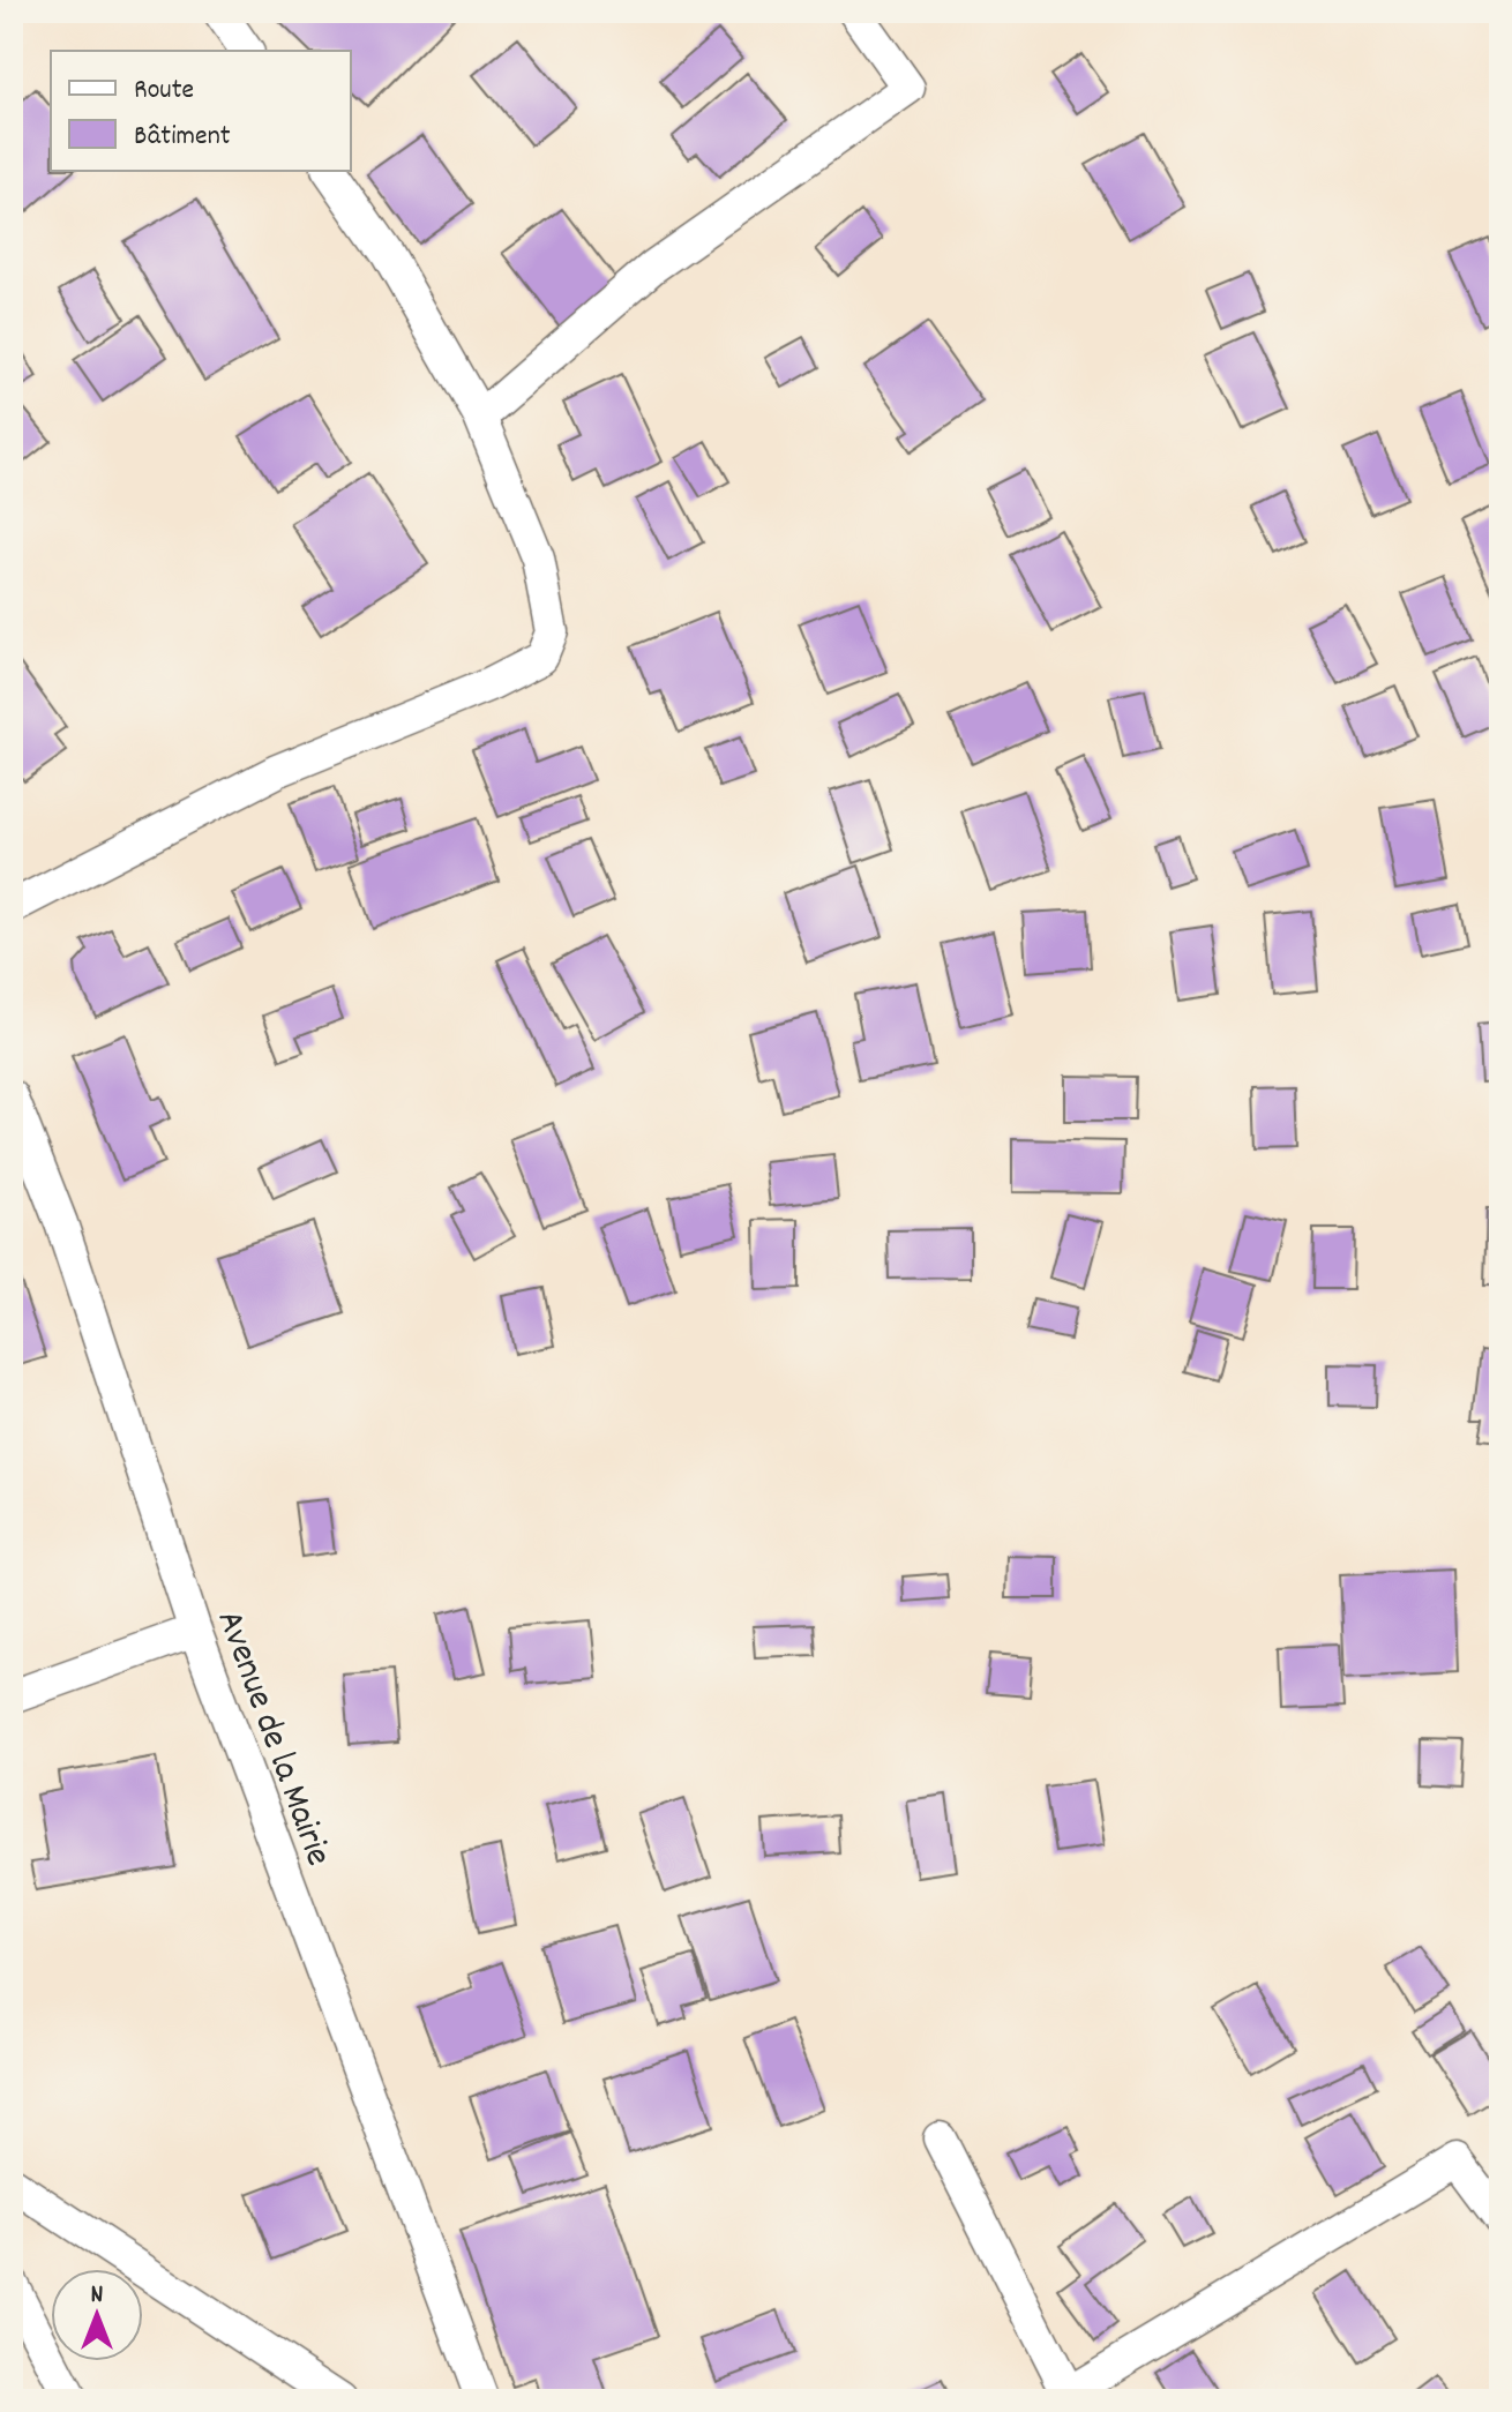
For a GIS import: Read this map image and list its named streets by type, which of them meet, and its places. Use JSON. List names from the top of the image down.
{
  "streets": {
    "street": ["Avenue de la Mairie"]
  },
  "legend": ["Route", "Bâtiment"],
  "north": "top"
}
